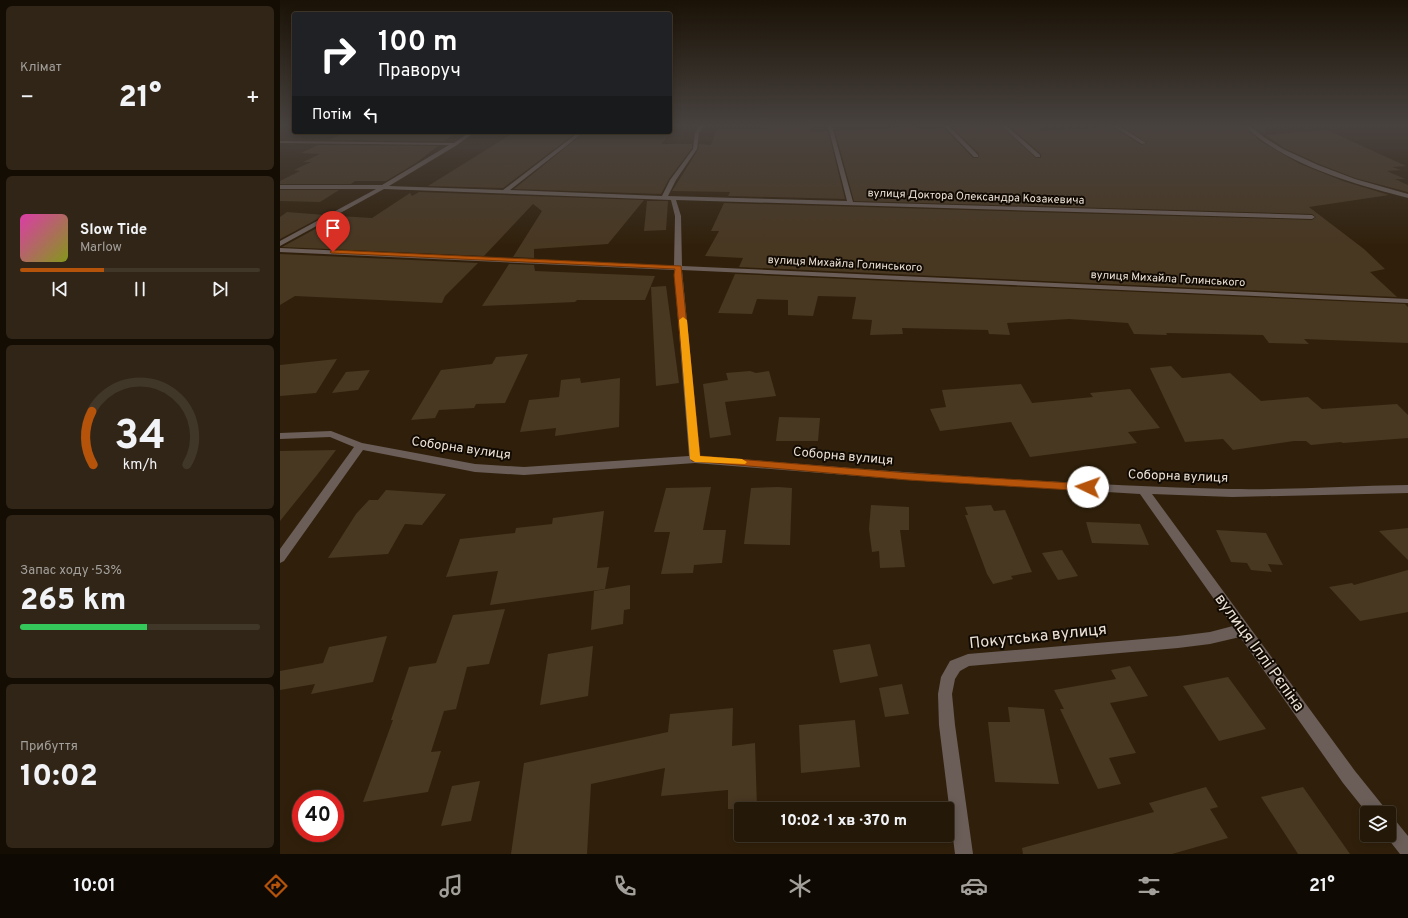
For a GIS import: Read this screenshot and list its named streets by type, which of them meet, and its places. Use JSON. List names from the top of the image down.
{
  "streets": {
    "street": [
      "вулиця Доктора Олександра Козакевича",
      "вулиця Михайла Голинського",
      "Соборна вулиця",
      "Покутська вулиця",
      "вулиця Іллі Рєпіна"
    ]
  },
  "crossings": [
    ["Соборна вулиця", "вулиця Іллі Рєпіна"],
    ["Покутська вулиця", "вулиця Іллі Рєпіна"]
  ],
  "page": {
    "tile": [
      "Клімат",
      ["Запас ходу · 53%", "265 km"],
      ["Прибуття", "10:02"]
    ],
    "turn": ["100 m", "Праворуч"],
    "heat": ["−", "21°", "+"],
    "then": "Потім",
    "song": ["Slow Tide", "Marlow"],
    "limit": "40",
    "trip": "10:02 · 1 хв · 370 m",
    "tabs": ["10:01", "21°"],
    "gauge": ["34", "km/h"]
  }
}
